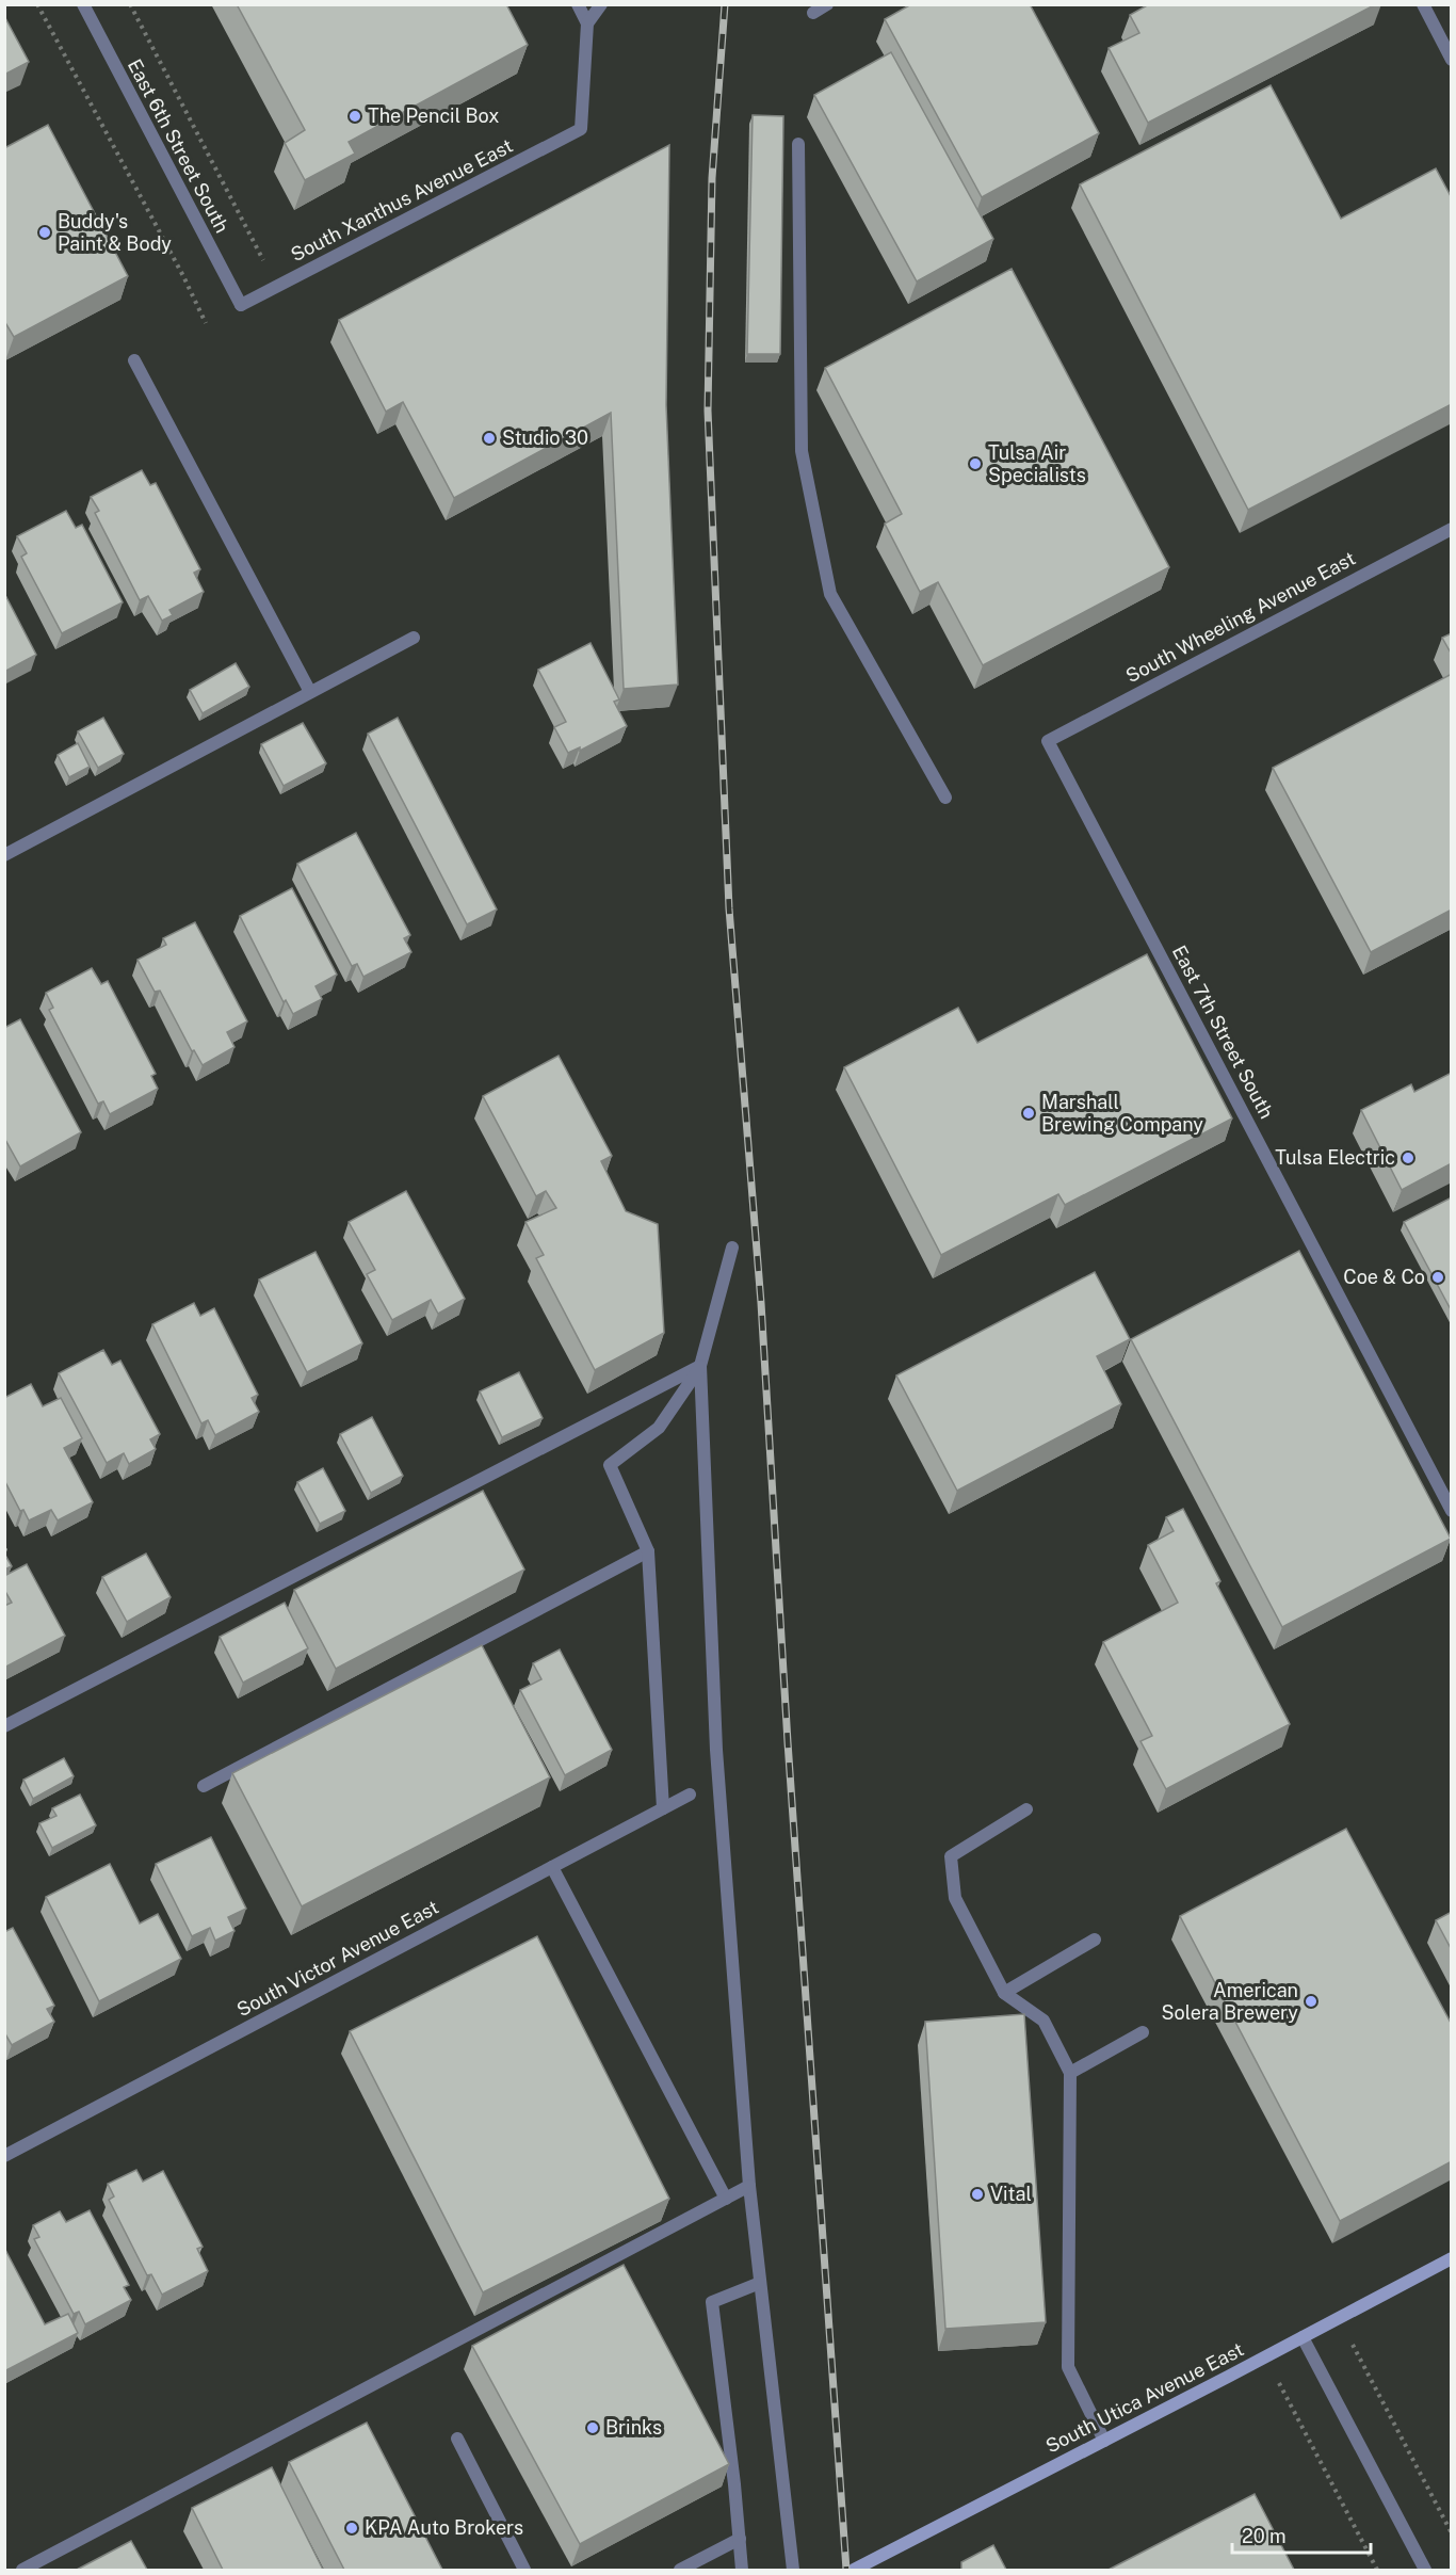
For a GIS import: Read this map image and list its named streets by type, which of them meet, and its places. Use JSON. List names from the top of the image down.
{
  "streets": {
    "main road": ["South Utica Avenue East"],
    "street": [
      "East 6th Street South",
      "South Xanthus Avenue East",
      "South Wheeling Avenue East",
      "East 7th Street South",
      "South Victor Avenue East"
    ]
  },
  "crossings": [
    ["East 6th Street South", "South Xanthus Avenue East"],
    ["South Wheeling Avenue East", "East 7th Street South"]
  ],
  "places": [
    "The Pencil Box",
    "Buddy's Paint & Body",
    "Studio 30",
    "Tulsa Air Specialists",
    "Marshall Brewing Company",
    "Tulsa Electric",
    "Coe & Co",
    "American Solera Brewery",
    "Vital",
    "Brinks",
    "KPA Auto Brokers"
  ],
  "scale_bar": "20 m"
}
